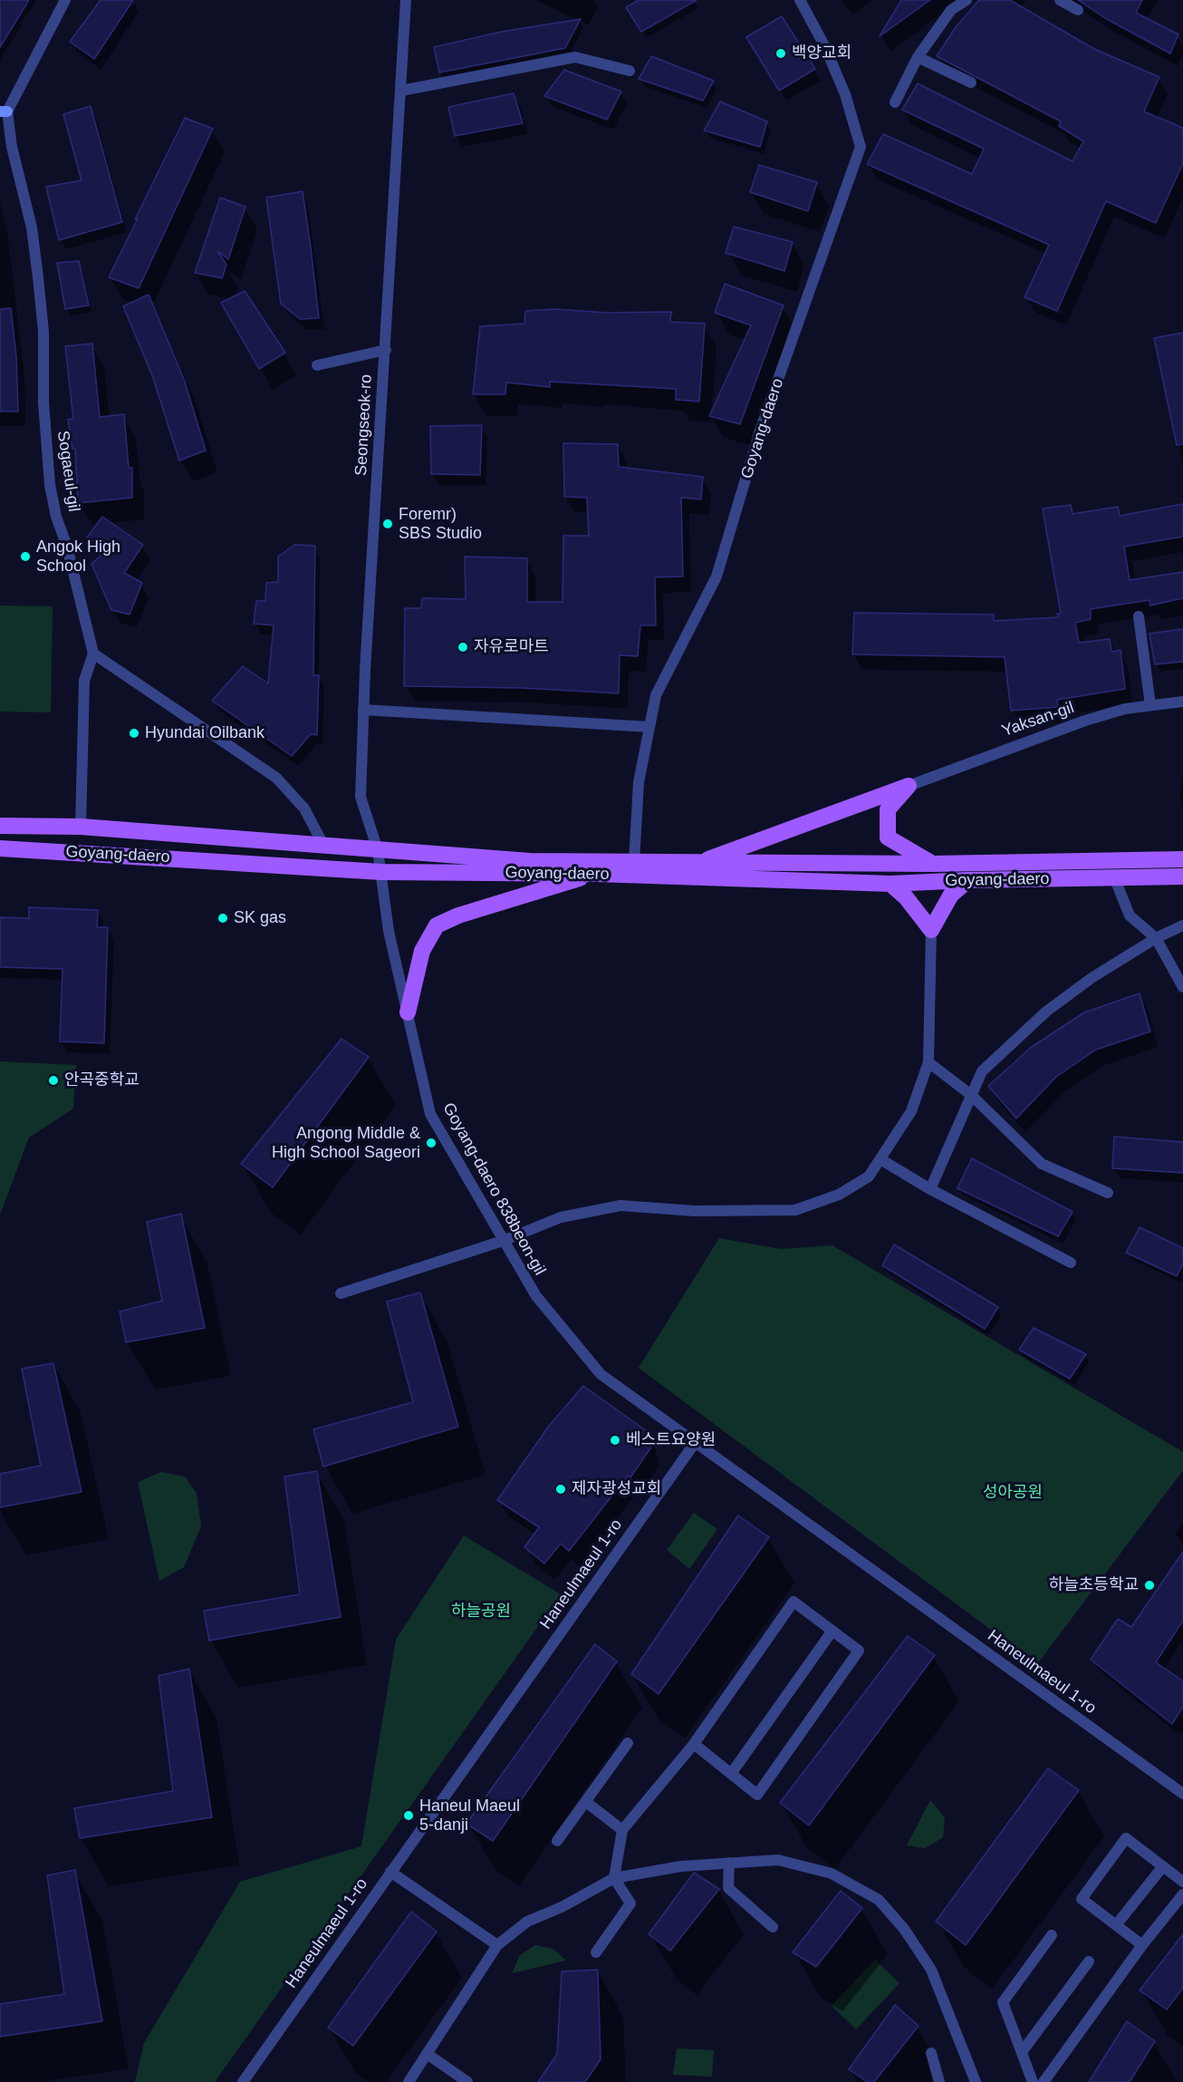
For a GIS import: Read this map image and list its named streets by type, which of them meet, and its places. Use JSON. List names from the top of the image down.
{
  "streets": {
    "main road": ["Goyang-daero"],
    "street": [
      "Seongseok-ro",
      "Sogaeul-gil",
      "Yaksan-gil",
      "Goyang-daero 838beon-gil",
      "Haneulmaeul 1-ro"
    ]
  },
  "crossings": [
    ["Seongseok-ro", "Goyang-daero"],
    ["Seongseok-ro", "Goyang-daero 838beon-gil"],
    ["Goyang-daero", "Goyang-daero 838beon-gil"],
    ["Goyang-daero 838beon-gil", "Haneulmaeul 1-ro"]
  ],
  "parks": ["성아공원", "하늘공원"],
  "places": [
    "백양교회",
    "Foremr) SBS Studio",
    "Angok High School",
    "자유로마트",
    "Hyundai Oilbank",
    "SK gas",
    "안곡중학교",
    "Angong Middle & High School Sageori",
    "베스트요양원",
    "제자광성교회",
    "하늘초등학교",
    "Haneul Maeul 5-danji"
  ]
}
